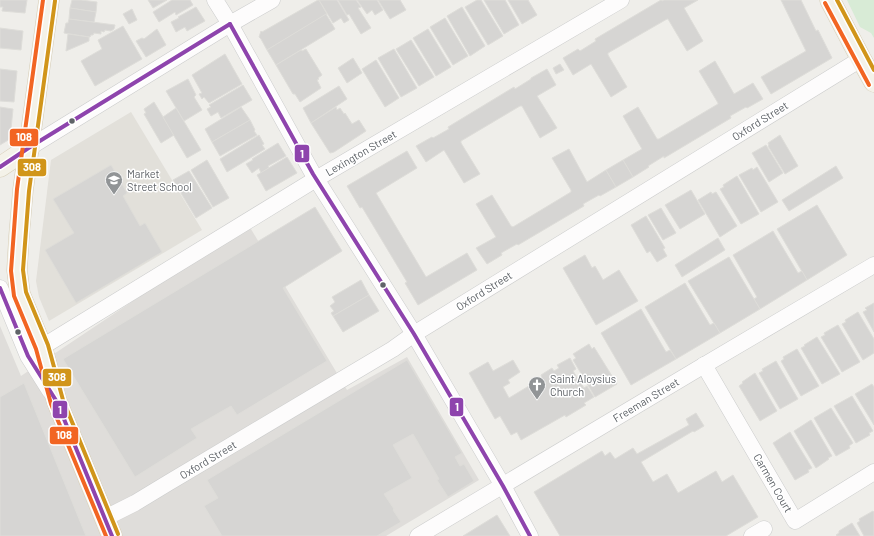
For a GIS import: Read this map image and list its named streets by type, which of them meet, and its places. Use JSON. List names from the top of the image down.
{
  "streets": {
    "street": [
      "Oxford Street",
      "Lexington Street",
      "Freeman Street",
      "Carmen Court"
    ]
  },
  "crossings": [
    ["Freeman Street", "Carmen Court"]
  ],
  "places": {
    "school or university": ["Market Street School"],
    "church": ["Saint Aloysius Church"]
  },
  "lines": ["transit line 108", "transit line 308", "transit line 1"]
}
